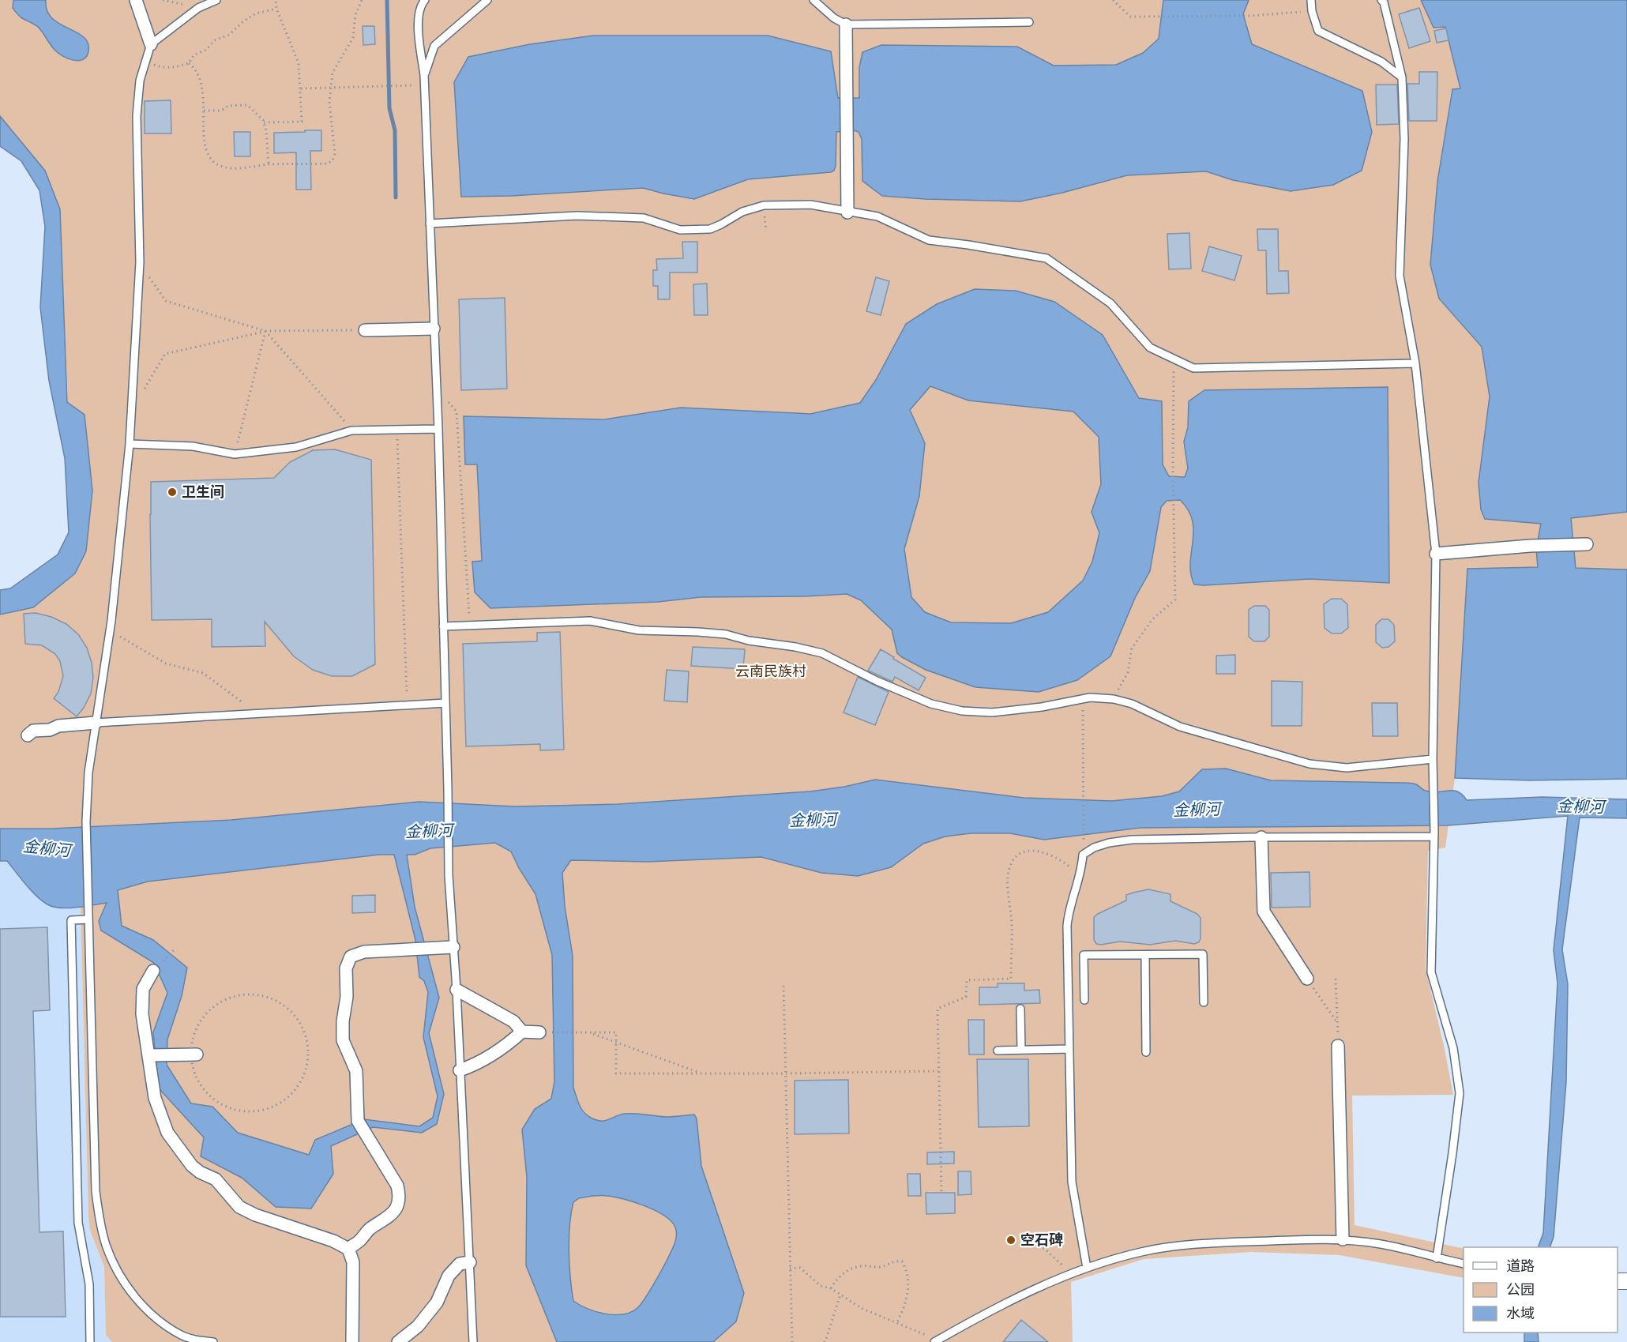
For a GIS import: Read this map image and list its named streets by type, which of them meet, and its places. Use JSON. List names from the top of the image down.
{
  "water": ["金柳河"],
  "parks": ["云南民族村"],
  "places": ["卫生间", "空石碑"],
  "legend": ["道路", "公园", "水域"]
}
